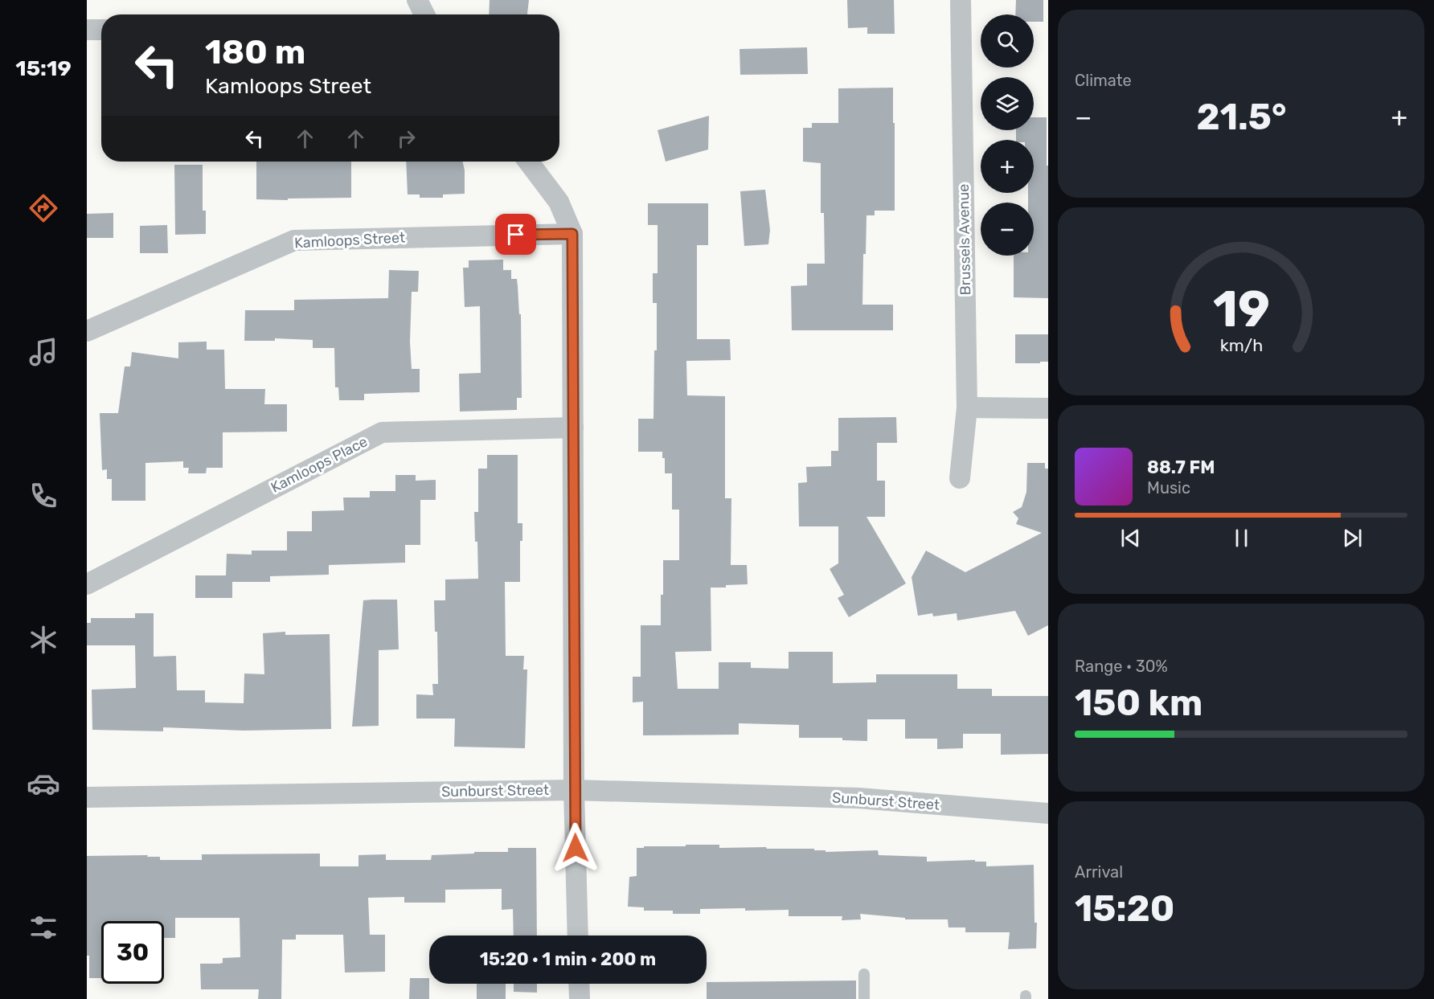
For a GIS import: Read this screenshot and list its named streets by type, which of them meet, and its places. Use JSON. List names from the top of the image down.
{
  "streets": {
    "street": [
      "Brussels Avenue",
      "Kamloops Street",
      "Kamloops Place",
      "Sunburst Street"
    ]
  },
  "page": {
    "tabs": "15:19",
    "tile": [
      "Climate",
      ["Range · 30%", "150 km"],
      ["Arrival", "15:20"]
    ],
    "map_buttons": ["+", "−"],
    "turn": ["180 m", "Kamloops Street"],
    "heat": ["−", "21.5°", "+"],
    "song": ["88.7 FM", "Music"],
    "limit": "30",
    "trip": "15:20 · 1 min · 200 m",
    "gauge": ["19", "km/h"]
  }
}
